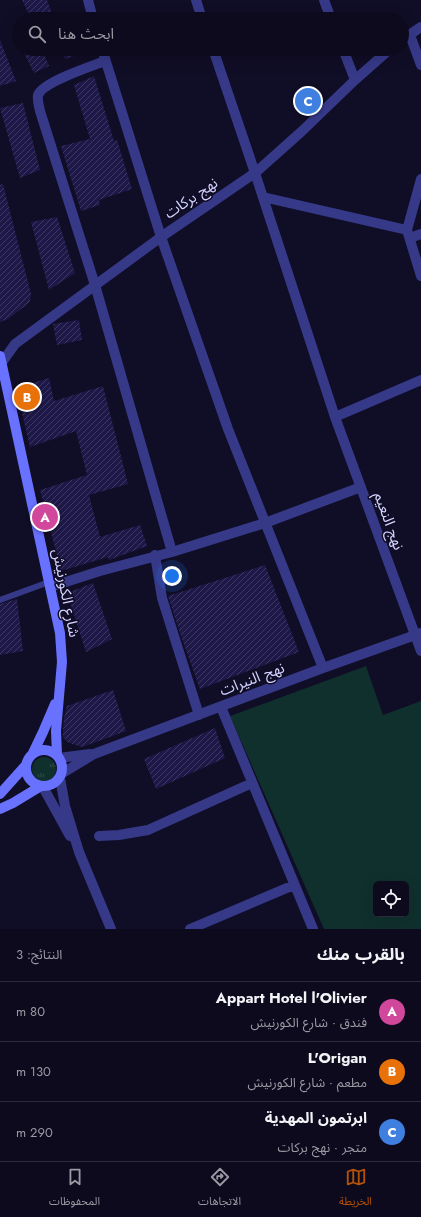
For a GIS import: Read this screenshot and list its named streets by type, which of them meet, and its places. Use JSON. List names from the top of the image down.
{
  "streets": {
    "main road": ["شارع الكورنيش"],
    "street": ["نهج بركات", "نهج النعيم", "نهج النيرات"]
  },
  "crossings": [
    ["نهج بركات", "نهج النعيم"],
    ["نهج بركات", "شارع الكورنيش"],
    ["نهج النعيم", "نهج النيرات"]
  ],
  "page": {
    "search": "ابحث هنا",
    "pins": ["C", "B", "A"],
    "heading": ["بالقرب منك", "النتائج: 3"],
    "list": [
      {
        "mark": "A",
        "name": "Appart Hotel l'Olivier",
        "note": "فندق · شارع الكورنيش",
        "value": "80 m"
      },
      {
        "mark": "B",
        "name": "L'Origan",
        "note": "مطعم · شارع الكورنيش",
        "value": "130 m"
      },
      {
        "mark": "C",
        "name": "ابرتمون المهدية",
        "note": "متجر · نهج بركات",
        "value": "290 m"
      }
    ],
    "nav": ["الخريطة", "الاتجاهات", "المحفوظات"]
  }
}
